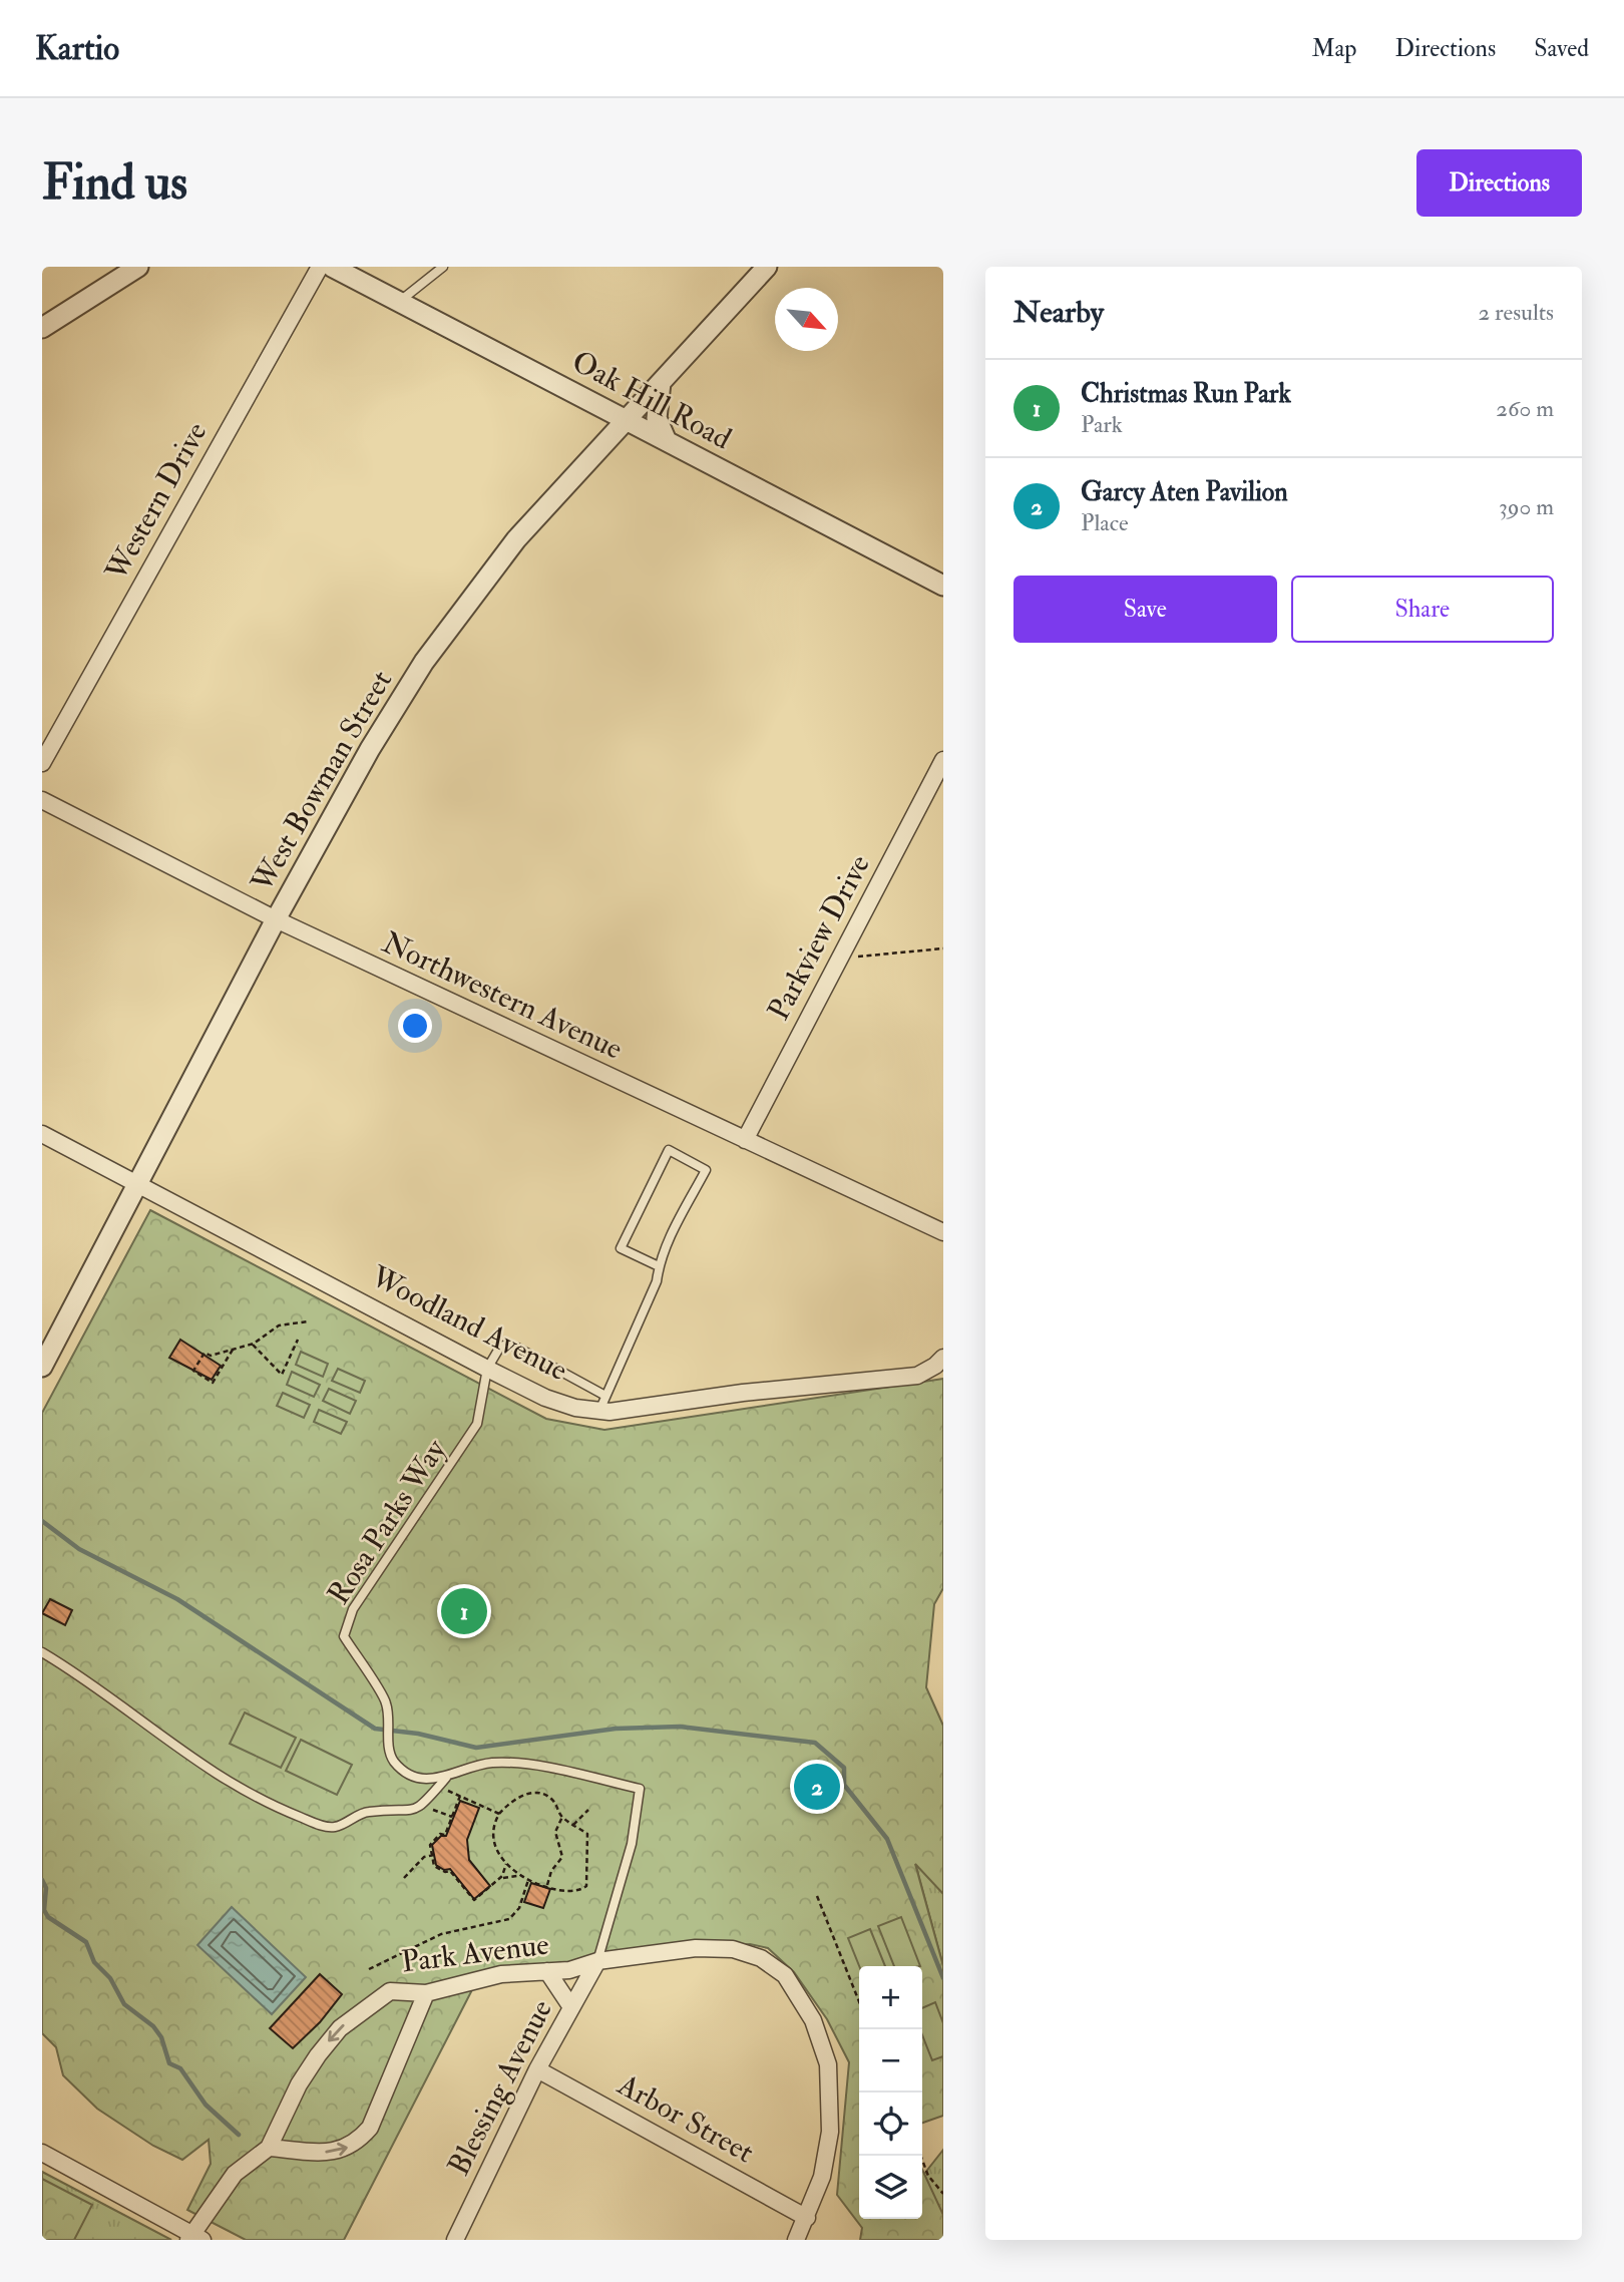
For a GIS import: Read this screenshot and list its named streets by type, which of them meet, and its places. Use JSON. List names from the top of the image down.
{
  "streets": {
    "street": [
      "Oak Hill Road",
      "Western Drive",
      "West Bowman Street",
      "Parkview Drive",
      "Northwestern Avenue",
      "Woodland Avenue",
      "Park Avenue",
      "Blessing Avenue",
      "Arbor Street"
    ],
    "lane": ["Rosa Parks Way"]
  },
  "crossings": [
    ["Oak Hill Road", "West Bowman Street"],
    ["West Bowman Street", "Northwestern Avenue"],
    ["West Bowman Street", "Woodland Avenue"],
    ["Parkview Drive", "Northwestern Avenue"],
    ["Woodland Avenue", "Rosa Parks Way"],
    ["Rosa Parks Way", "Park Avenue"],
    ["Rosa Parks Way", "Blessing Avenue"],
    ["Park Avenue", "Blessing Avenue"],
    ["Park Avenue", "Arbor Street"],
    ["Blessing Avenue", "Arbor Street"]
  ],
  "north": "bottom right",
  "page": {
    "header": "Kartio",
    "nav": ["Map", "Directions", "Saved"],
    "buttons": [
      "Directions",
      ["Save", "Share"]
    ],
    "title": "Find us",
    "heading": ["Nearby", "2 results"],
    "list": [
      {
        "mark": "1",
        "name": "Christmas Run Park",
        "note": "Park",
        "value": "260 m"
      },
      {
        "mark": "2",
        "name": "Garcy Aten Pavilion",
        "note": "Place",
        "value": "390 m"
      }
    ],
    "pins": ["1", "2"],
    "map_buttons": ["+", "−"]
  }
}
